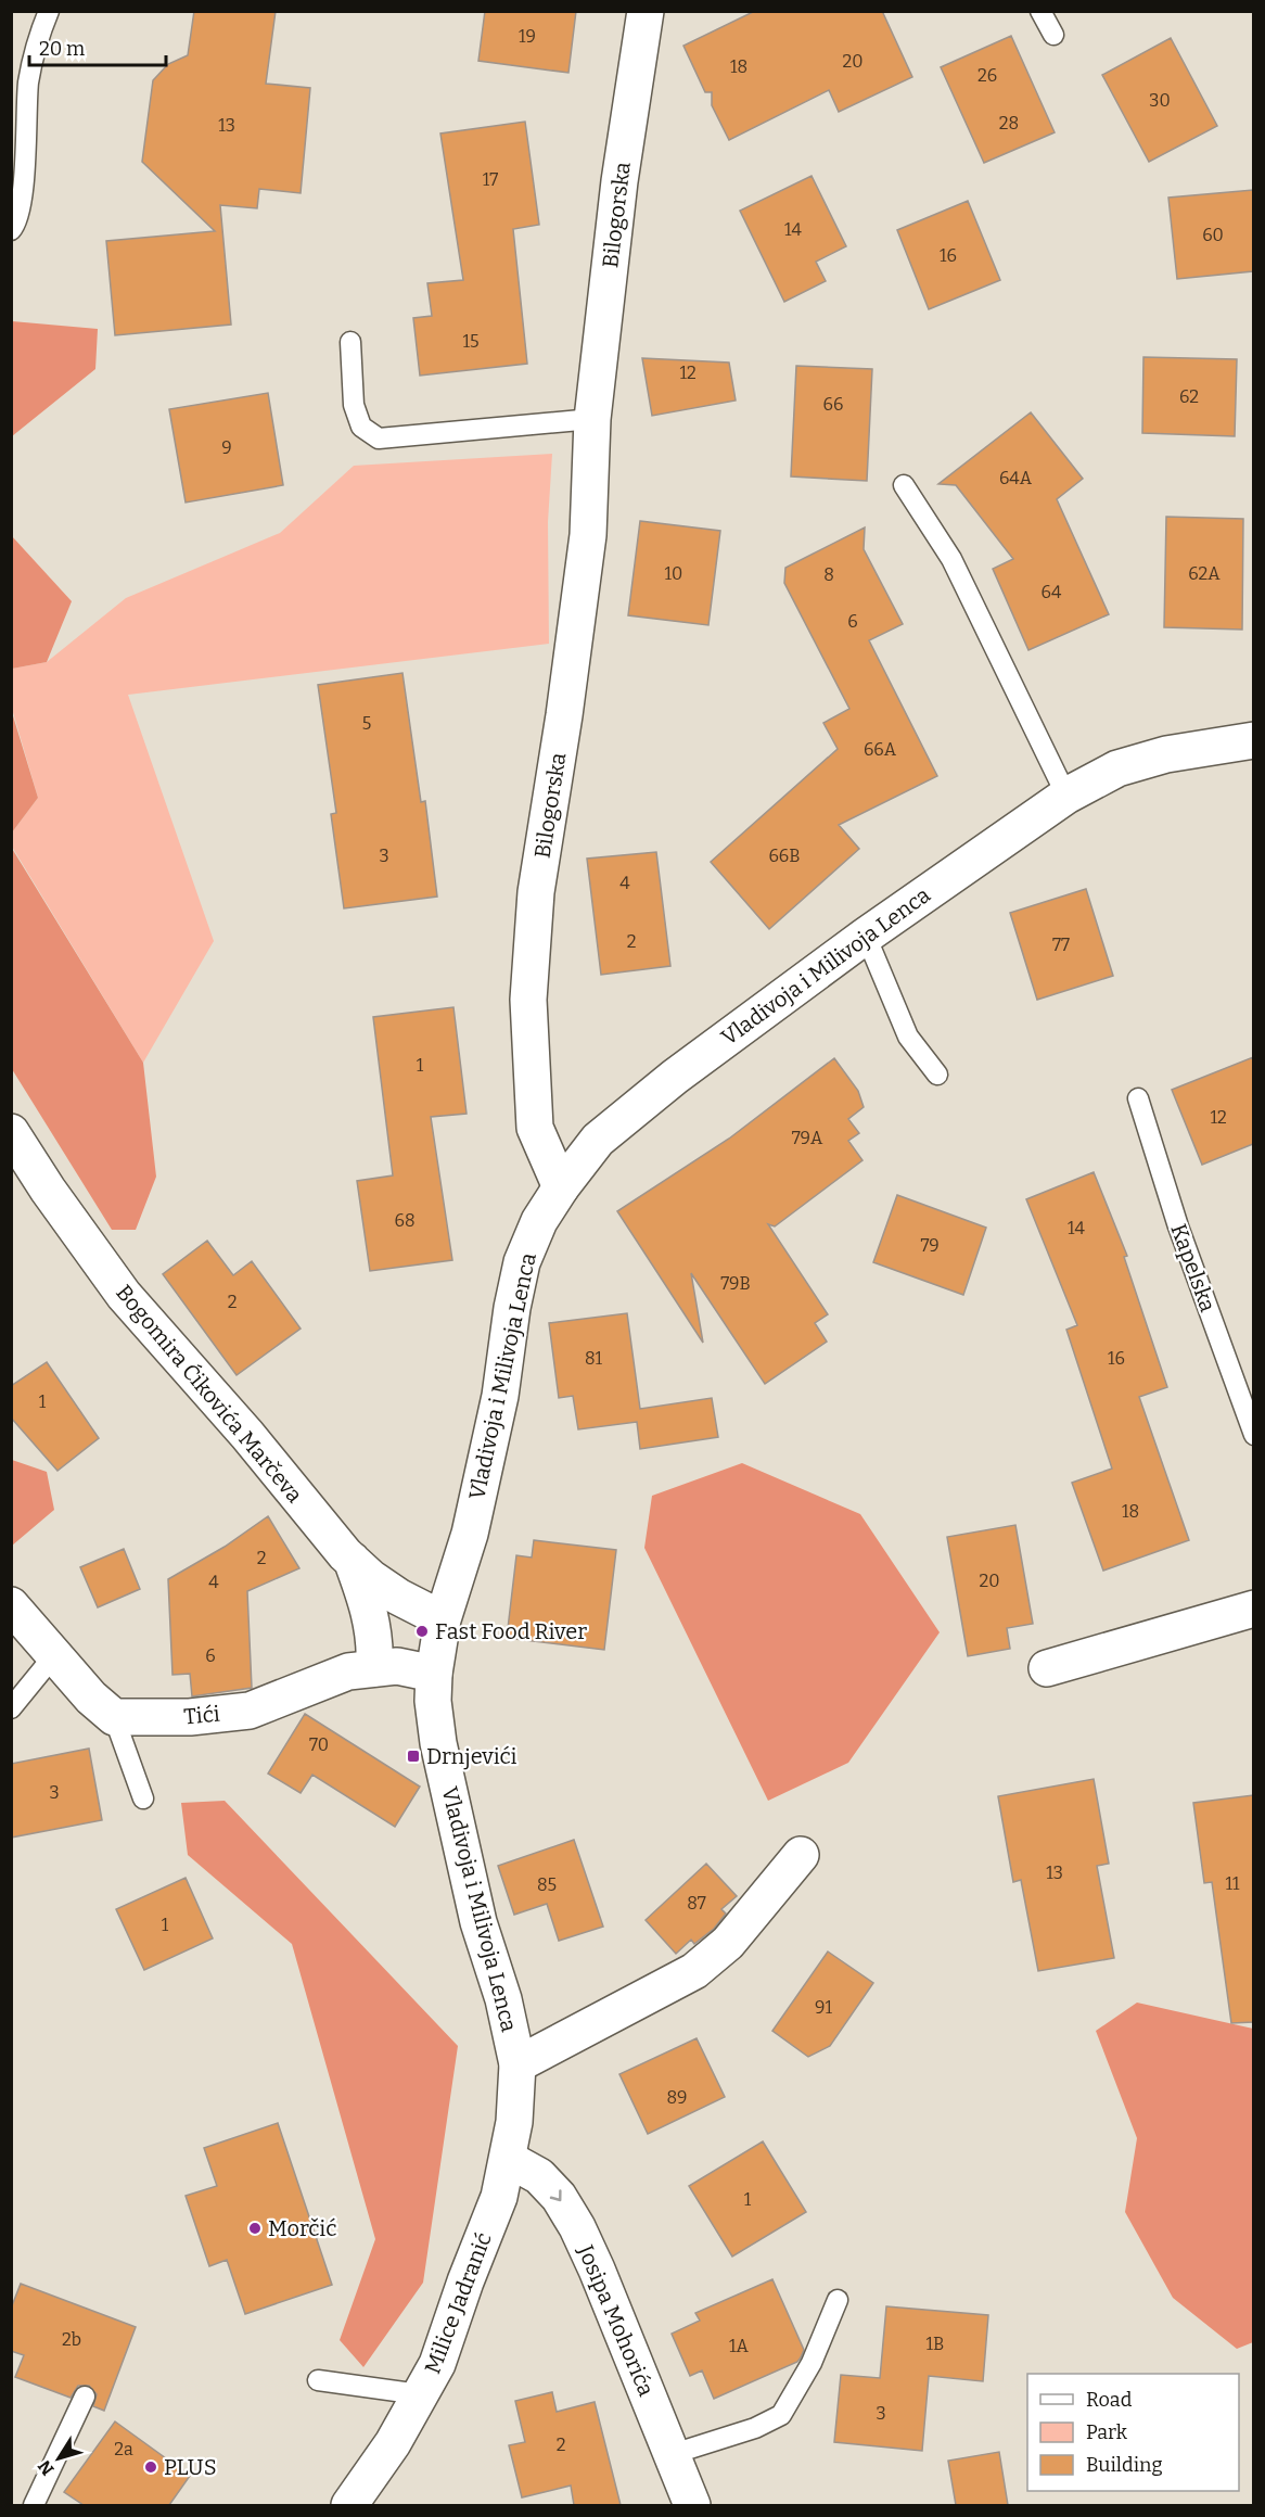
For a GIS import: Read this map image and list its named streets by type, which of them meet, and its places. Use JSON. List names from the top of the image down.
{
  "streets": {
    "street": [
      "Bilogorska",
      "Vladivoja i Milivoja Lenca",
      "Bogomira Ćikovića Marčeva",
      "Tići",
      "Milice Jadranić",
      "Josipa Mohorića"
    ],
    "lane": ["Kapelska"]
  },
  "crossings": [
    ["Bilogorska", "Vladivoja i Milivoja Lenca"],
    ["Vladivoja i Milivoja Lenca", "Bogomira Ćikovića Marčeva"],
    ["Vladivoja i Milivoja Lenca", "Tići"],
    ["Vladivoja i Milivoja Lenca", "Milice Jadranić"],
    ["Vladivoja i Milivoja Lenca", "Josipa Mohorića"],
    ["Milice Jadranić", "Josipa Mohorića"]
  ],
  "one_way": ["Josipa Mohorića"],
  "places": {
    "other": ["Fast Food River", "Morčić", "PLUS"],
    "transit": ["Drnjevići"]
  },
  "house_numbers": [
    "19",
    "20",
    "18",
    "26",
    "30",
    "28",
    "13",
    "17",
    "14",
    "60",
    "16",
    "15",
    "12",
    "62",
    "66",
    "9",
    "64A",
    "10",
    "62A",
    "8",
    "64",
    "6",
    "5",
    "66A",
    "3",
    "66B",
    "4",
    "2",
    "77",
    "1",
    "12",
    "79A",
    "68",
    "14",
    "79",
    "79B",
    "2",
    "81",
    "16",
    "1",
    "18",
    "2",
    "20",
    "4",
    "6",
    "70",
    "3",
    "13",
    "11",
    "85",
    "87",
    "1",
    "91",
    "89",
    "1",
    "2b",
    "1B",
    "1A",
    "3",
    "2",
    "2a"
  ],
  "legend": ["Road", "Park", "Building"],
  "scale_bar": "20 m",
  "north": "bottom left"
}
